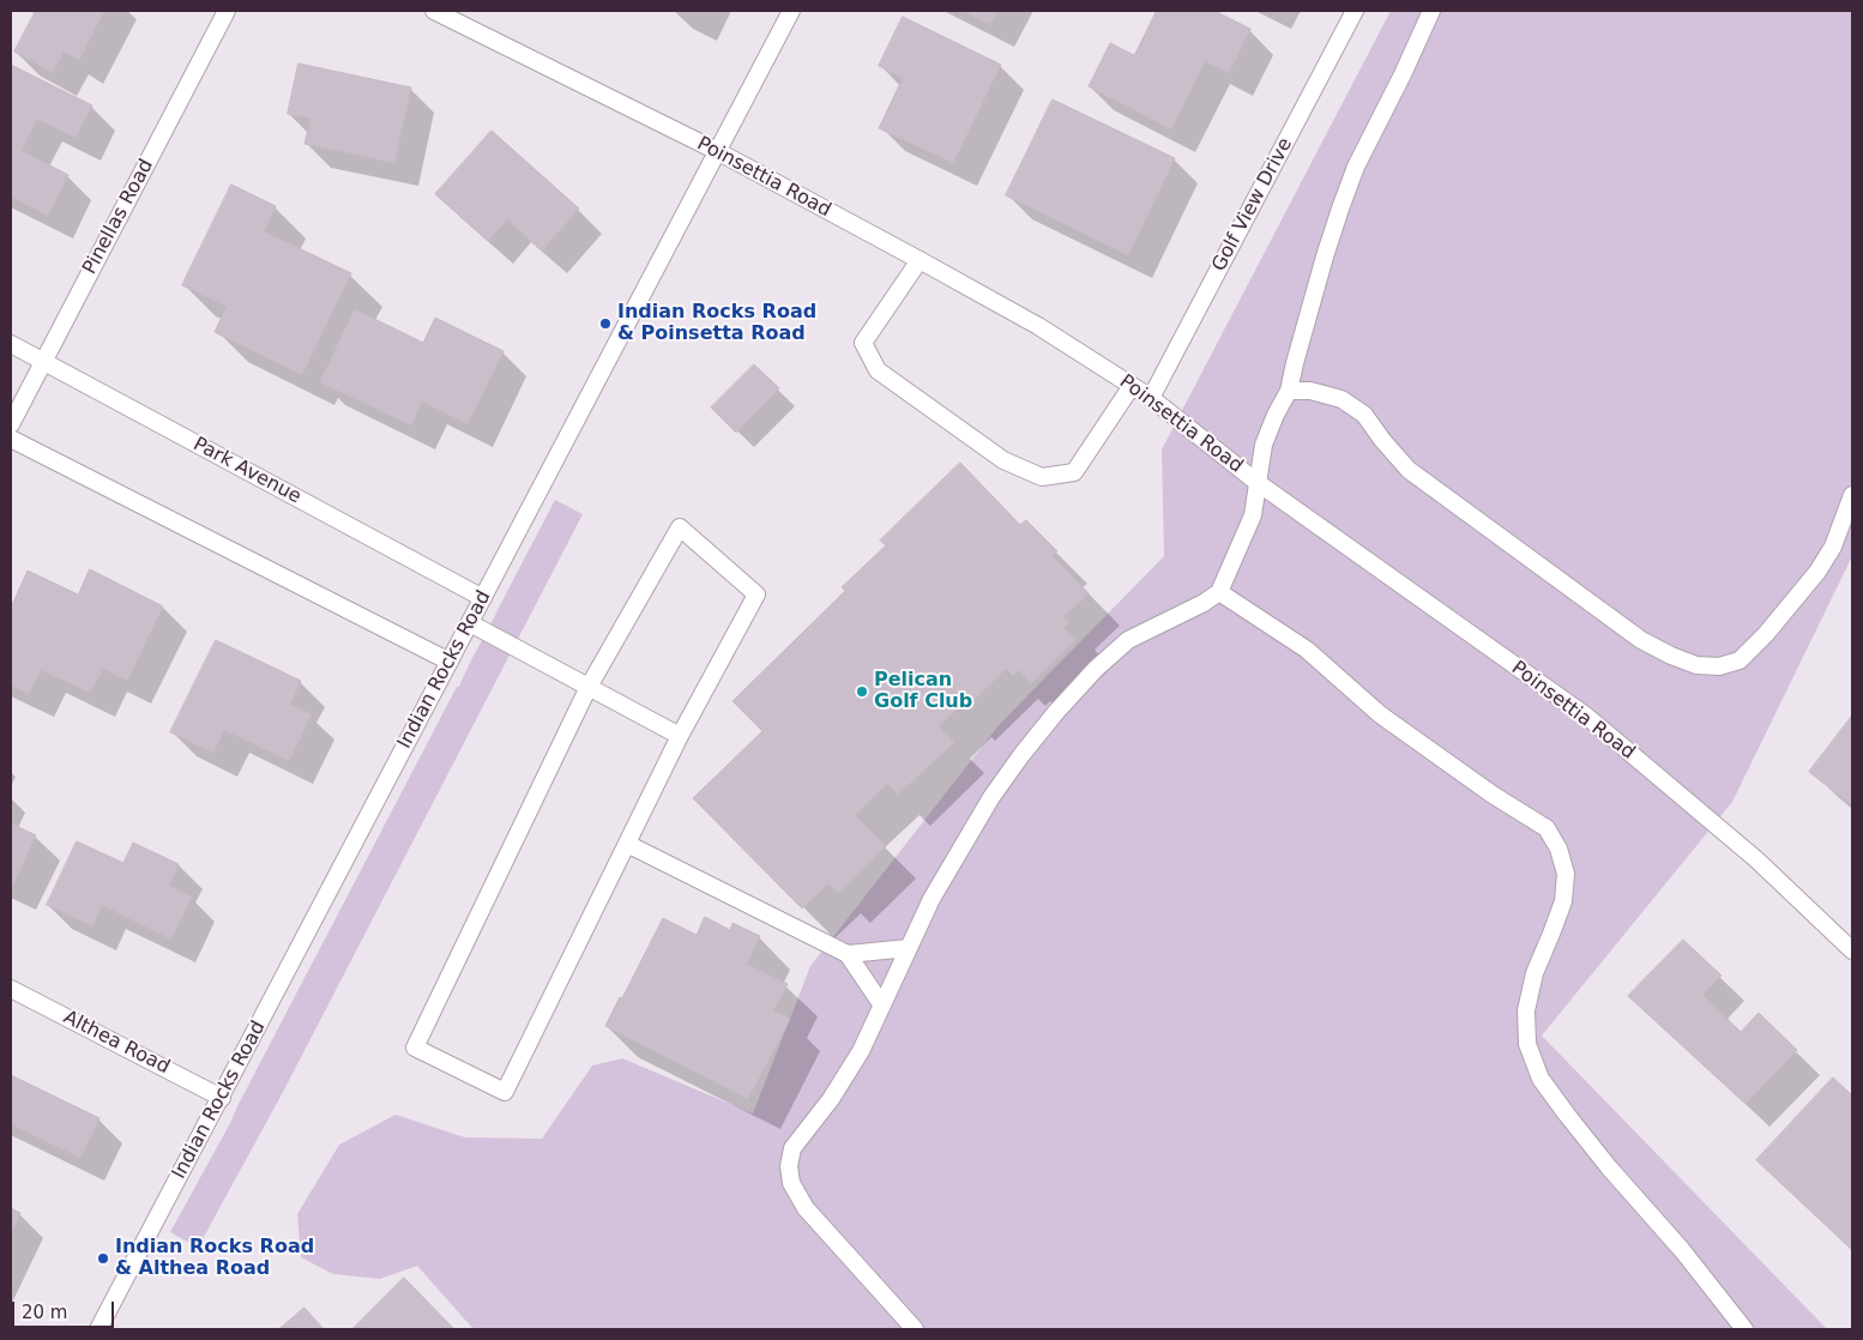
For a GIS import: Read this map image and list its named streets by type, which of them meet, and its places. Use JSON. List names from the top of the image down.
{
  "streets": {
    "street": [
      "Poinsettia Road",
      "Golf View Drive",
      "Pinellas Road",
      "Park Avenue",
      "Indian Rocks Road",
      "Althea Road"
    ]
  },
  "crossings": [
    ["Poinsettia Road", "Golf View Drive"],
    ["Poinsettia Road", "Indian Rocks Road"],
    ["Pinellas Road", "Park Avenue"],
    ["Park Avenue", "Indian Rocks Road"],
    ["Indian Rocks Road", "Althea Road"]
  ],
  "places": ["Indian Rocks Road & Poinsetta Road", "Pelican Golf Club", "Indian Rocks Road & Althea Road"],
  "scale_bar": "20 m"
}
